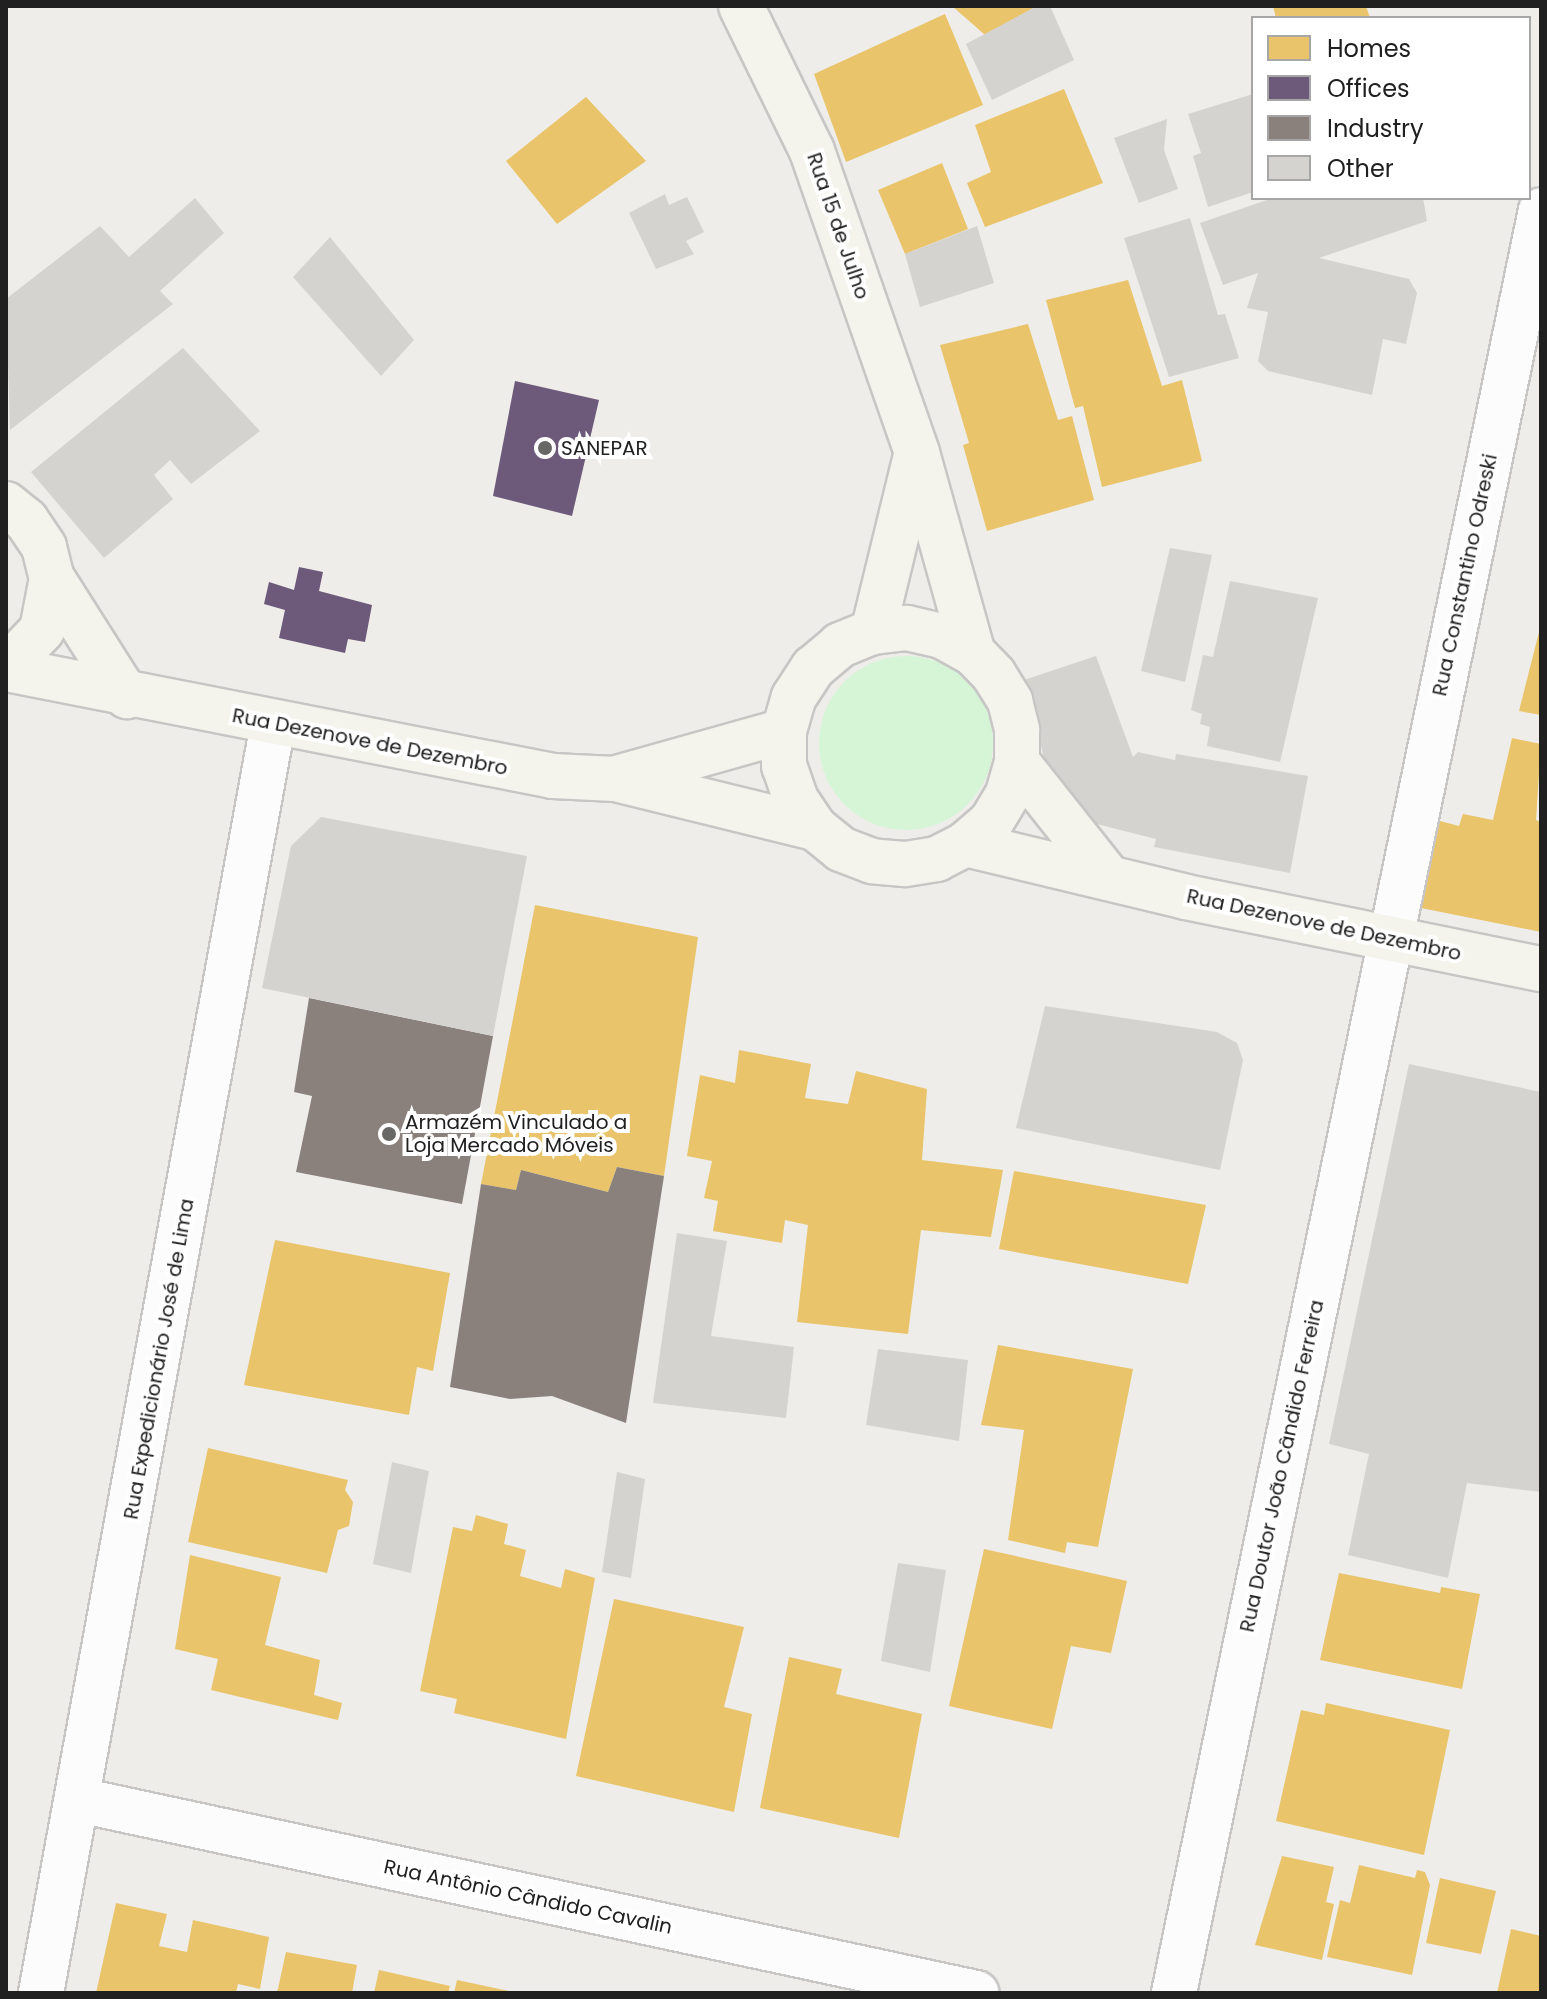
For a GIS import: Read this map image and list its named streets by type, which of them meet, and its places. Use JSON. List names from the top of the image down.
{
  "streets": {
    "main road": ["Rua 15 de Julho", "Rua Dezenove de Dezembro"],
    "street": [
      "Rua Constantino Odreski",
      "Rua Expedicionário José de Lima",
      "Rua Doutor João Cândido Ferreira",
      "Rua Antônio Cândido Cavalin"
    ]
  },
  "crossings": [
    ["Rua 15 de Julho", "Rua Dezenove de Dezembro"],
    ["Rua Constantino Odreski", "Rua Dezenove de Dezembro"],
    ["Rua Constantino Odreski", "Rua Doutor João Cândido Ferreira"],
    ["Rua Dezenove de Dezembro", "Rua Expedicionário José de Lima"],
    ["Rua Dezenove de Dezembro", "Rua Doutor João Cândido Ferreira"],
    ["Rua Expedicionário José de Lima", "Rua Antônio Cândido Cavalin"]
  ],
  "places": ["SANEPAR", "Armazém Vinculado a Loja Mercado Móveis"],
  "legend": [
    "Homes",
    "Offices",
    "Industry",
    "Other"
  ]
}
